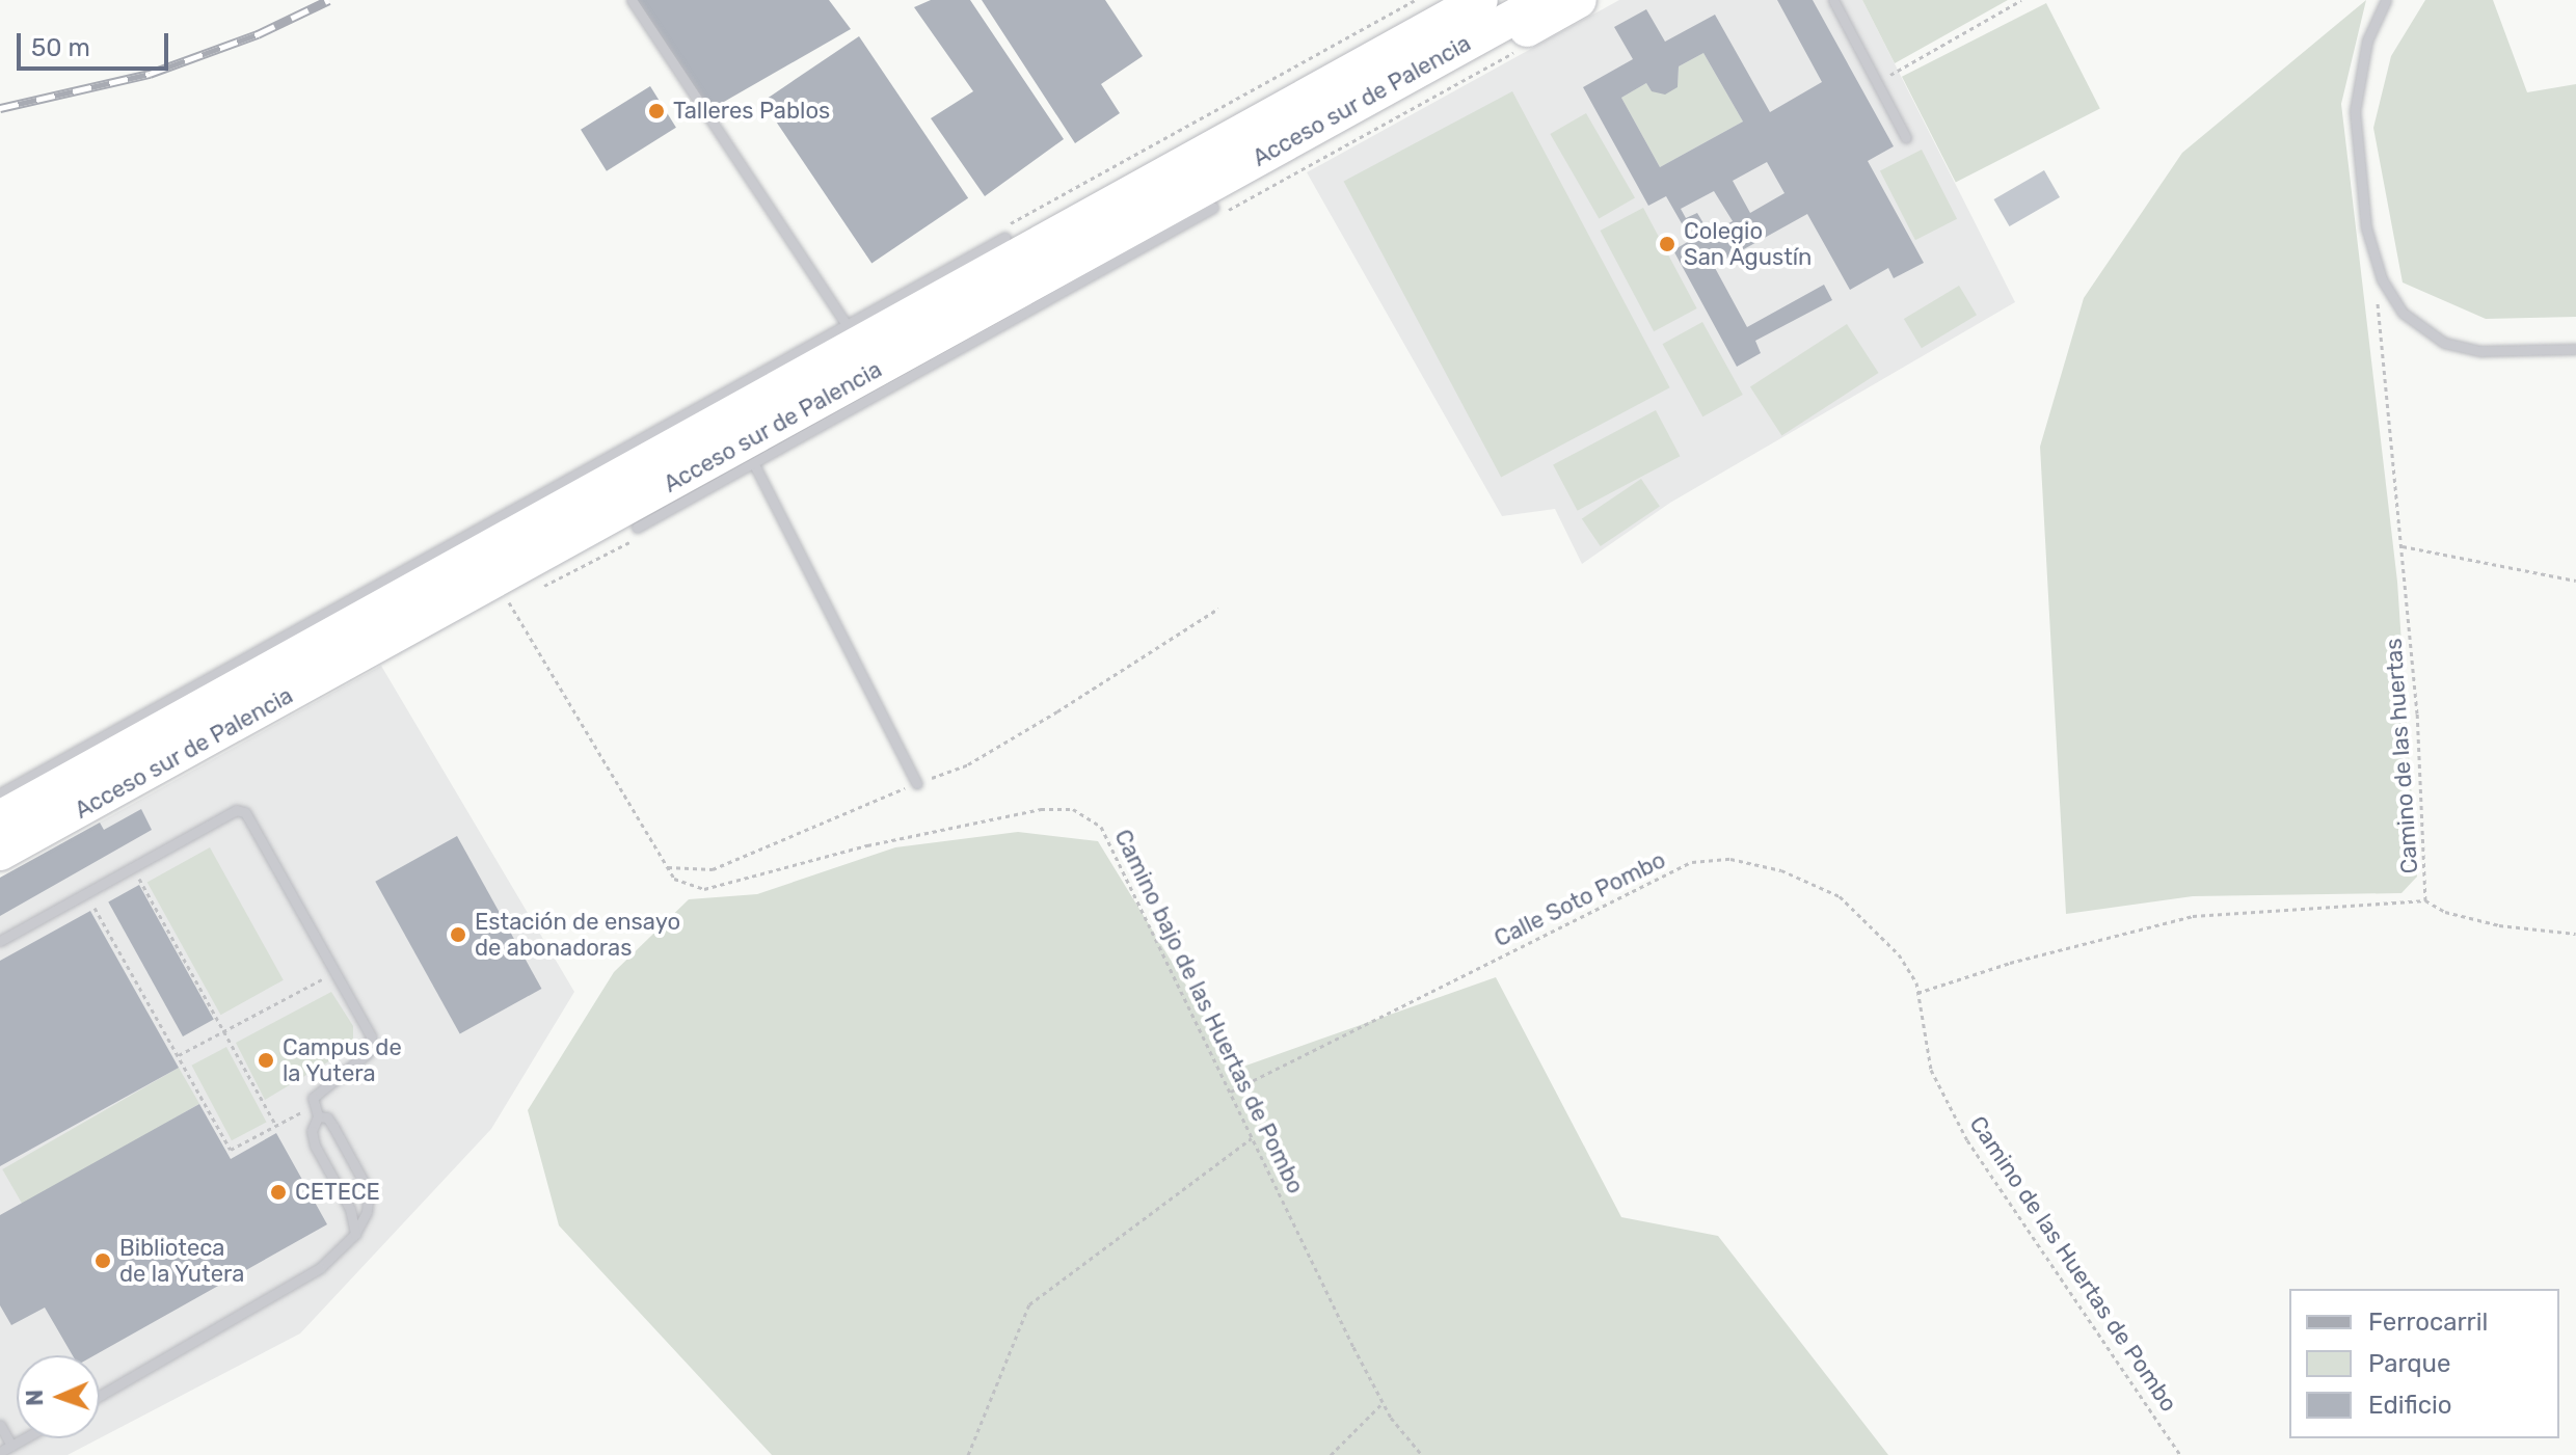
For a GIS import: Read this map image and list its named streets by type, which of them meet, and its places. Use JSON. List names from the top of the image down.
{
  "streets": {
    "highway": ["Acceso sur de Palencia"],
    "path": [
      "Camino de las huertas",
      "Calle Soto Pombo",
      "Camino bajo de las Huertas de Pombo",
      "Camino de las Huertas de Pombo"
    ]
  },
  "crossings": [
    ["Camino de las huertas", "Calle Soto Pombo"],
    ["Camino de las huertas", "Camino de las Huertas de Pombo"],
    ["Calle Soto Pombo", "Camino bajo de las Huertas de Pombo"],
    ["Calle Soto Pombo", "Camino de las Huertas de Pombo"]
  ],
  "places": [
    "Talleres Pablos",
    "Colegio San Agustín",
    "Estación de ensayo de abonadoras",
    "Campus de la Yutera",
    "CETECE",
    "Biblioteca de la Yutera"
  ],
  "legend": ["Ferrocarril", "Parque", "Edificio"],
  "scale_bar": "50 m",
  "north": "left"
}
